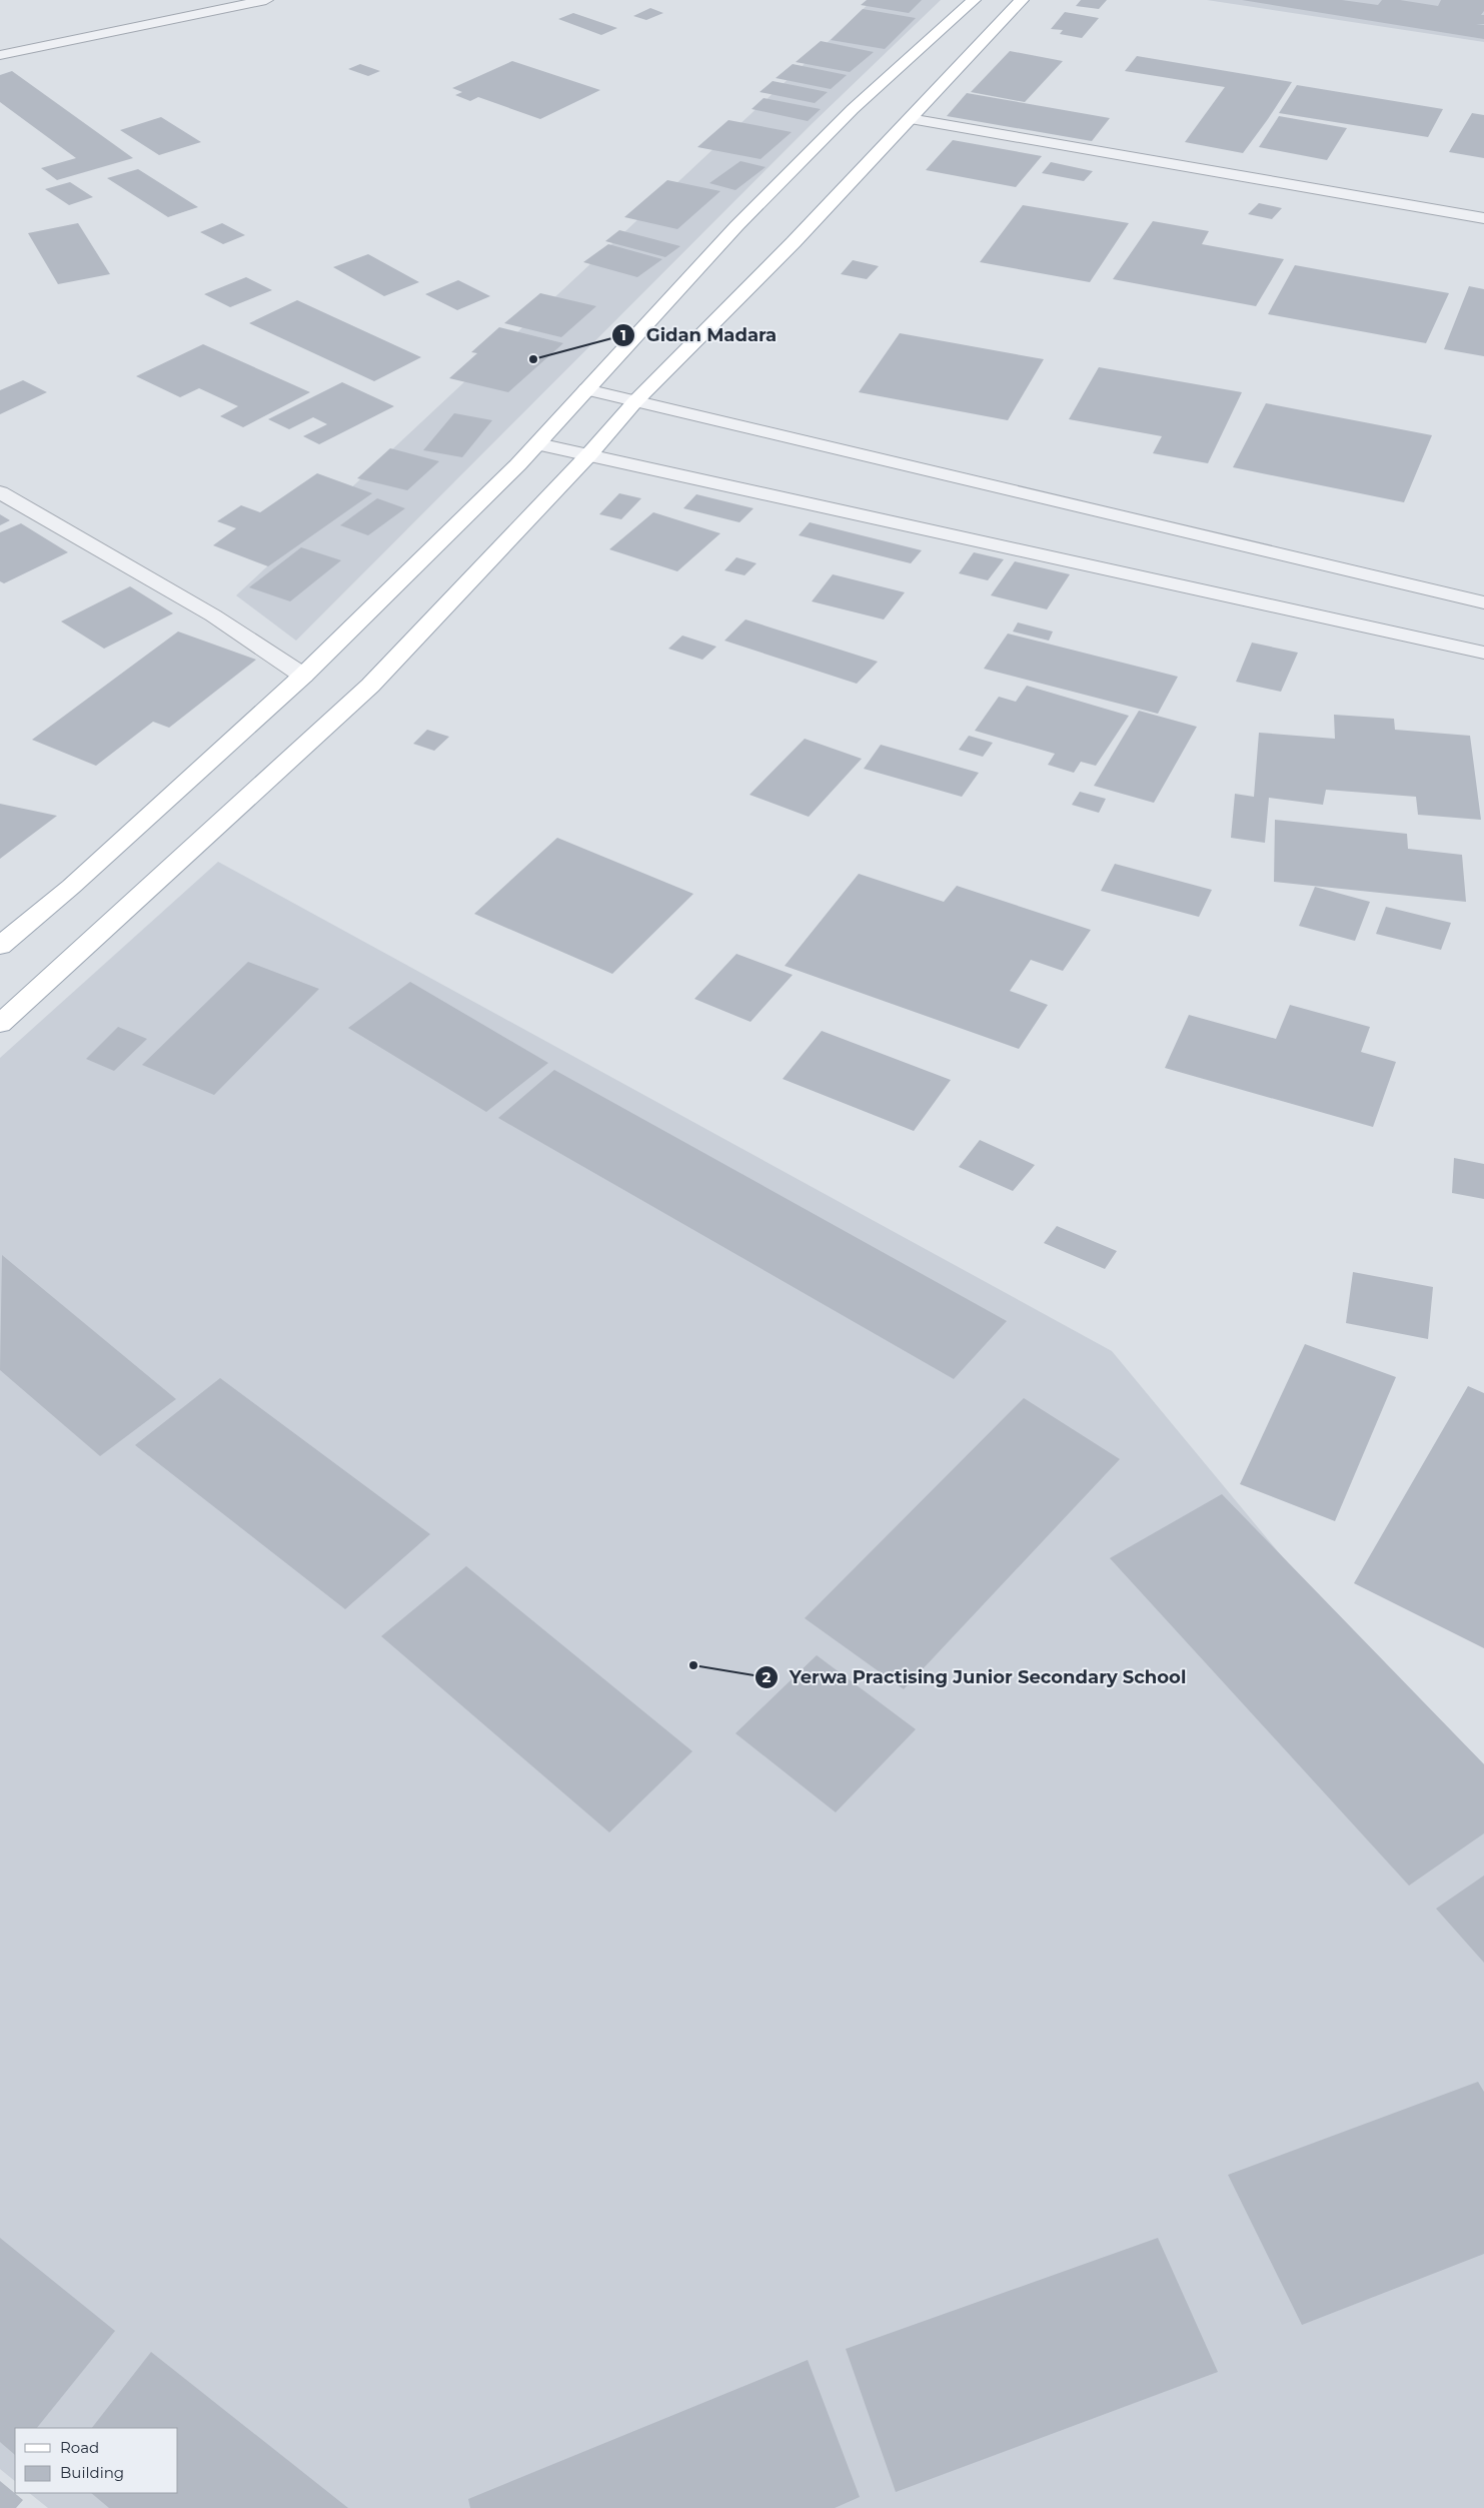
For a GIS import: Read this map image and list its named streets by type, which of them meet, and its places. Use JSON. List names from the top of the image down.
{
  "places": ["Gidan Madara", "Yerwa Practising Junior Secondary School"],
  "legend": ["Road", "Building"]
}
